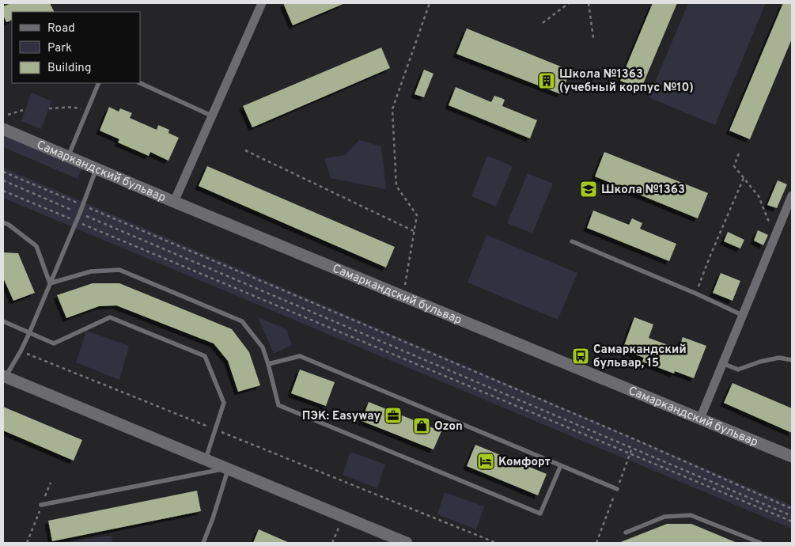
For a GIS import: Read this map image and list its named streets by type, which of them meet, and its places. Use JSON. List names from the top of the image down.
{
  "streets": {
    "street": ["Самаркандский бульвар"]
  },
  "places": {
    "building": ["Школа №1363 (учебный корпус №10)"],
    "school or university": ["Школа №1363"],
    "bus stop": ["Самаркандский бульвар, 15"],
    "office": ["ПЭК: Easyway"],
    "shop": ["Ozon"],
    "hotel": ["Комфорт"]
  },
  "legend": ["Road", "Park", "Building"]
}
